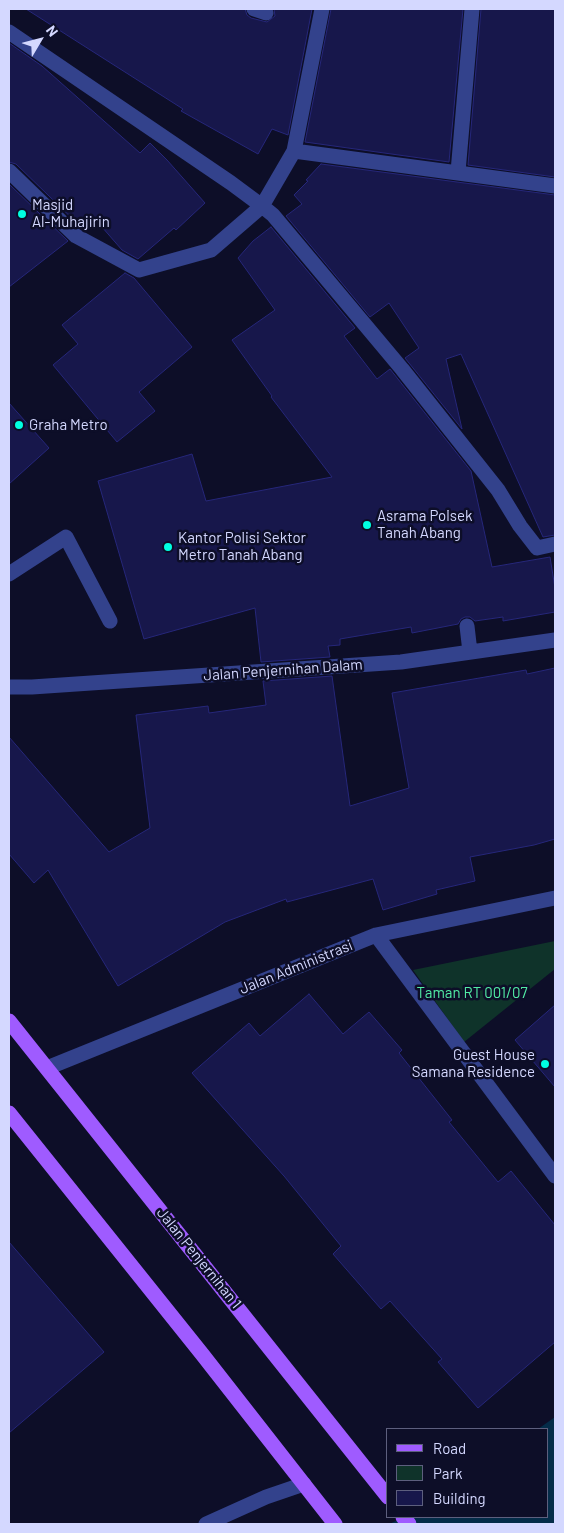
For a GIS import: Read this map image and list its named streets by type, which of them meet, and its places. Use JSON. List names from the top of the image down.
{
  "streets": {
    "main road": ["Jalan Penjernihan 1"],
    "street": ["Jalan Penjernihan Dalam", "Jalan Administrasi"]
  },
  "crossings": [
    ["Jalan Administrasi", "Jalan Penjernihan 1"]
  ],
  "parks": ["Taman RT 001/07"],
  "places": [
    "Masjid Al-Muhajirin",
    "Graha Metro",
    "Asrama Polsek Tanah Abang",
    "Kantor Polisi Sektor Metro Tanah Abang",
    "Guest House Samana Residence"
  ],
  "legend": ["Road", "Park", "Building"],
  "north": "top right"
}
